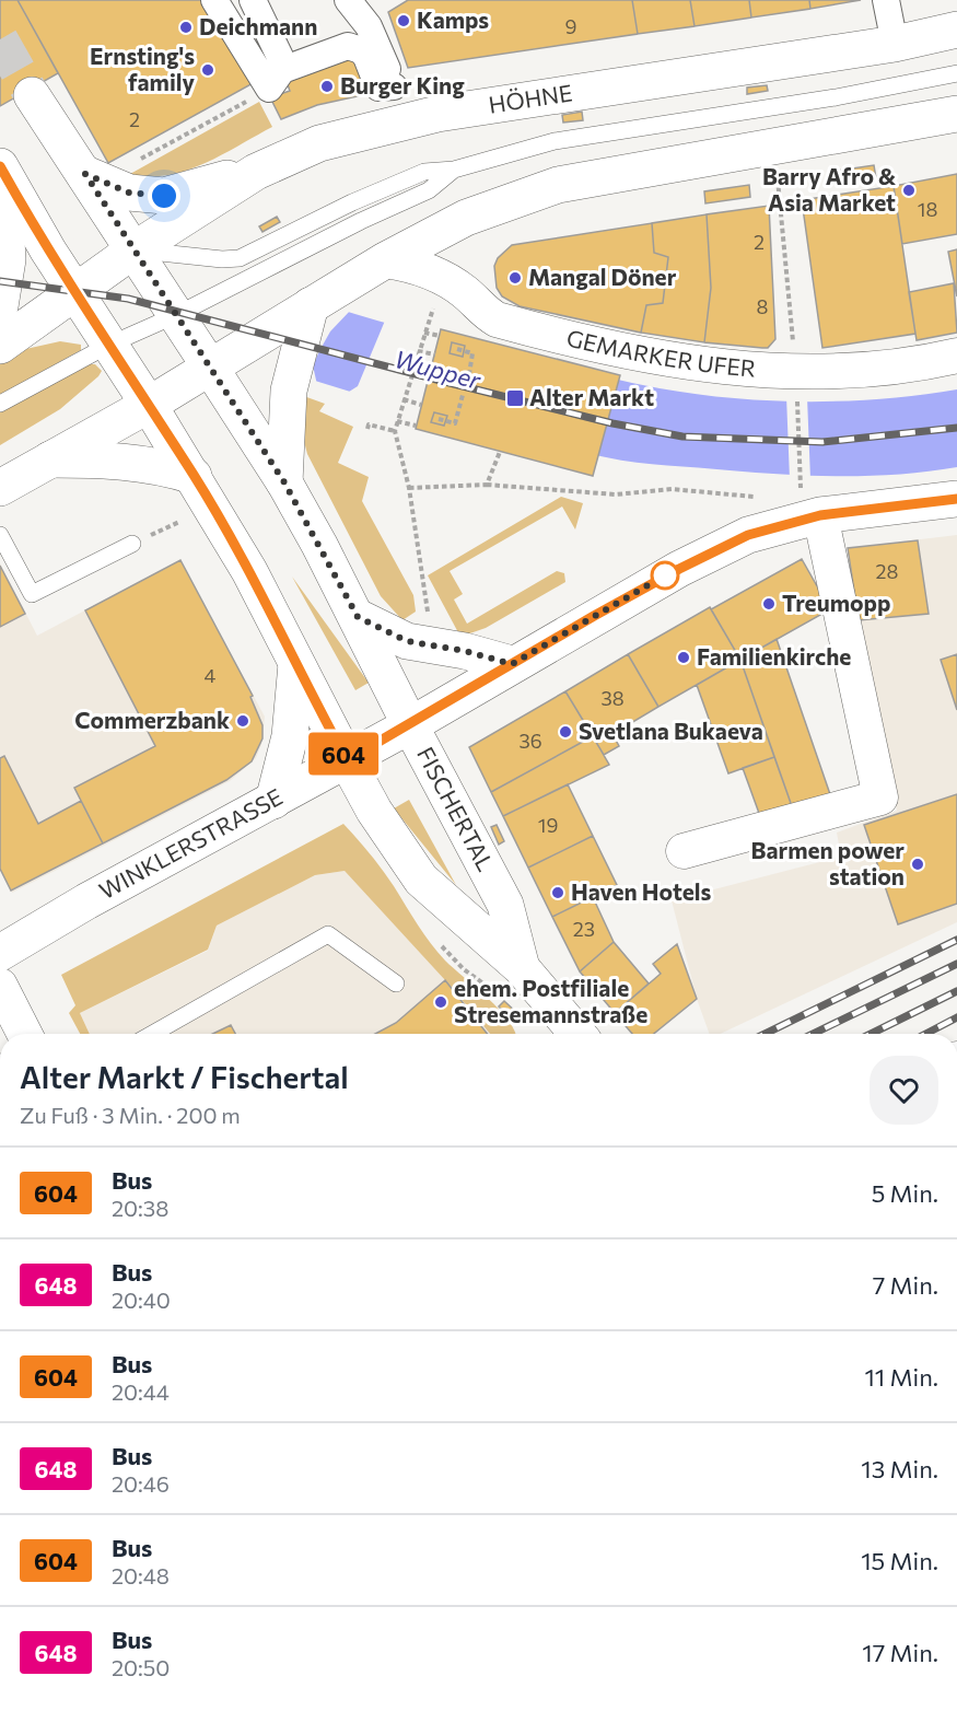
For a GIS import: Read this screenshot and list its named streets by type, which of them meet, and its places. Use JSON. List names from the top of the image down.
{
  "streets": {
    "main road": ["HÖHNE", "FISCHERTAL", "WINKLERSTRASSE"],
    "street": ["GEMARKER UFER"]
  },
  "crossings": [
    ["HÖHNE", "FISCHERTAL"],
    ["FISCHERTAL", "WINKLERSTRASSE"]
  ],
  "water": ["Wupper"],
  "places": {
    "other": [
      "Kamps",
      "Deichmann",
      "Ernsting's family",
      "Burger King",
      "Barry Afro & Asia Market",
      "Mangal Döner",
      "Treumopp",
      "Familienkirche",
      "Commerzbank",
      "Svetlana Bukaeva",
      "Barmen power station",
      "Haven Hotels",
      "ehem. Postfiliale Stresemannstraße"
    ],
    "transit": ["Alter Markt"]
  },
  "lines": ["bus line 604"],
  "house_numbers": [
    "9",
    "2",
    "18",
    "2",
    "8",
    "28",
    "4",
    "38",
    "36",
    "19",
    "23"
  ],
  "page": {
    "on_map": "604",
    "heading": ["Alter Markt / Fischertal", "Zu Fuß · 3 Min. · 200 m"],
    "list": [
      {
        "mark": "604",
        "name": "Bus",
        "note": "20:38",
        "value": "5 Min."
      },
      {
        "mark": "648",
        "name": "Bus",
        "note": "20:40",
        "value": "7 Min."
      },
      {
        "mark": "604",
        "name": "Bus",
        "note": "20:44",
        "value": "11 Min."
      },
      {
        "mark": "648",
        "name": "Bus",
        "note": "20:46",
        "value": "13 Min."
      },
      {
        "mark": "604",
        "name": "Bus",
        "note": "20:48",
        "value": "15 Min."
      },
      {
        "mark": "648",
        "name": "Bus",
        "note": "20:50",
        "value": "17 Min."
      }
    ]
  }
}
